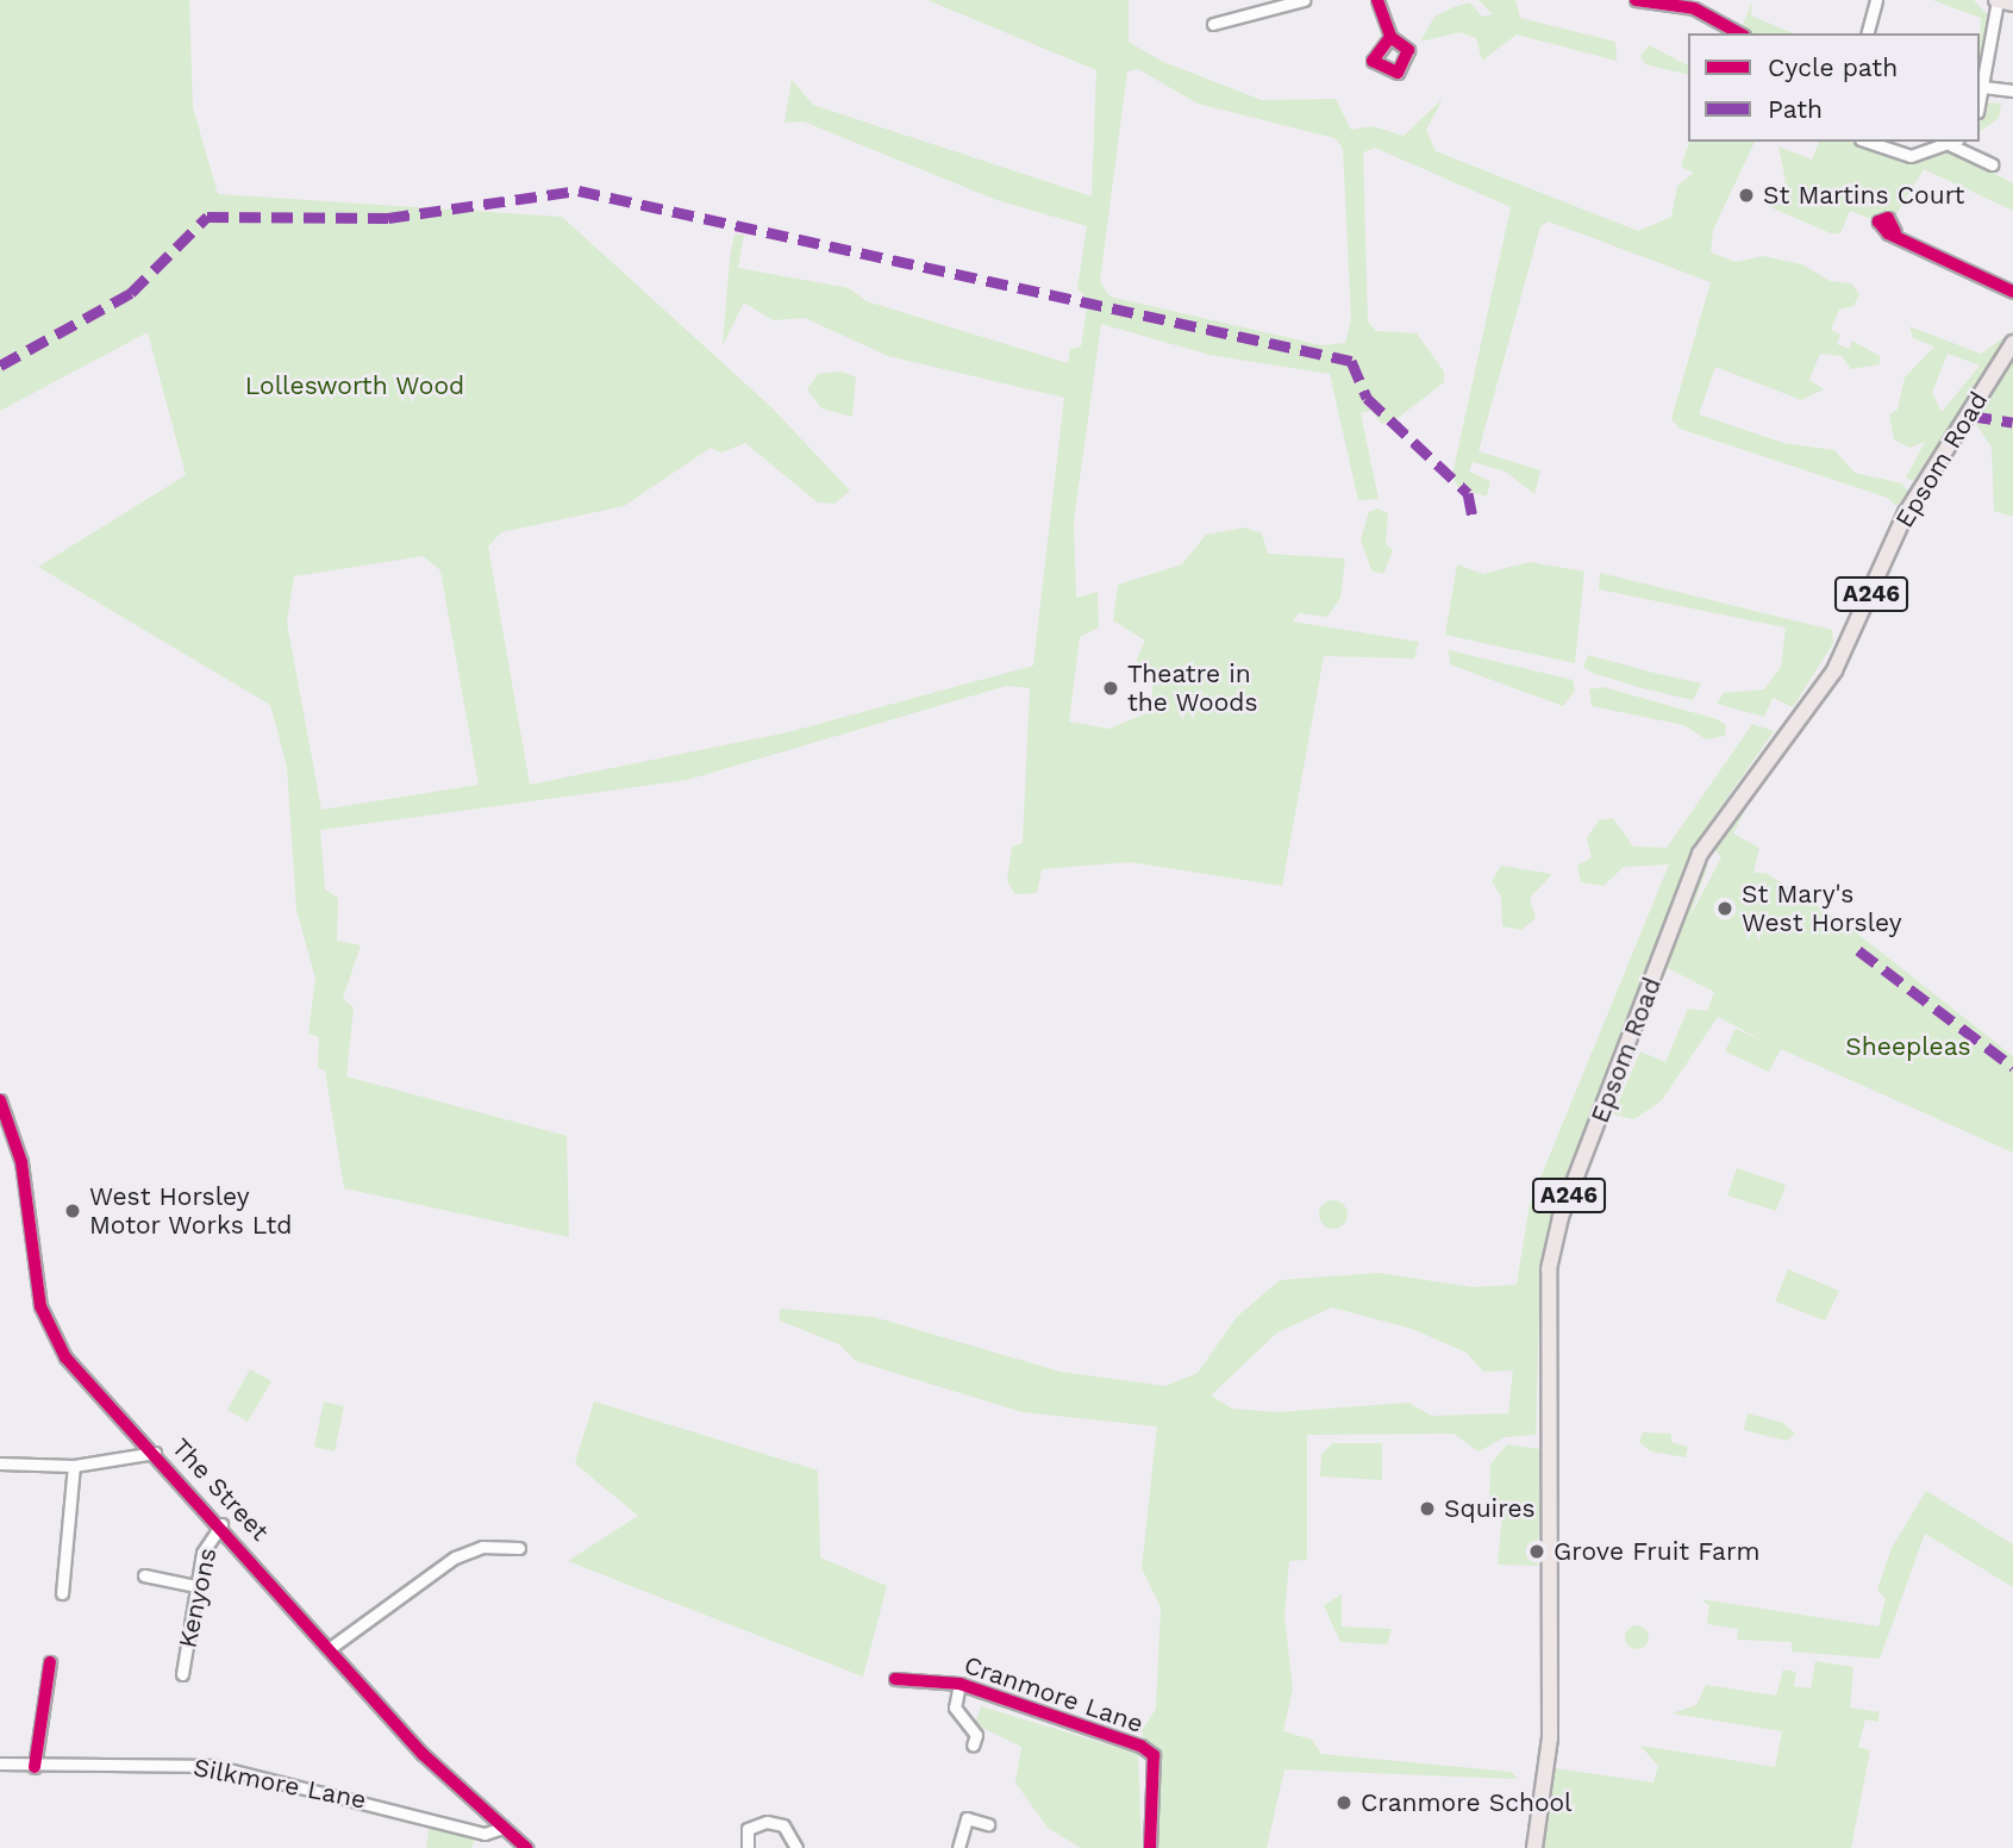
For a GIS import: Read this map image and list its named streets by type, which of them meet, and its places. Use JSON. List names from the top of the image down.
{
  "streets": {
    "main road": ["Epsom Road", "A246"],
    "street": [
      "The Street",
      "Kenyons",
      "Cranmore Lane",
      "Silkmore Lane"
    ]
  },
  "crossings": [
    ["The Street", "Kenyons"],
    ["The Street", "Silkmore Lane"]
  ],
  "parks": ["Lollesworth Wood", "Sheepleas"],
  "places": [
    "St Martins Court",
    "Theatre in the Woods",
    "St Mary's West Horsley",
    "West Horsley Motor Works Ltd",
    "Squires",
    "Grove Fruit Farm",
    "Cranmore School"
  ],
  "legend": ["Cycle path", "Path"]
}
